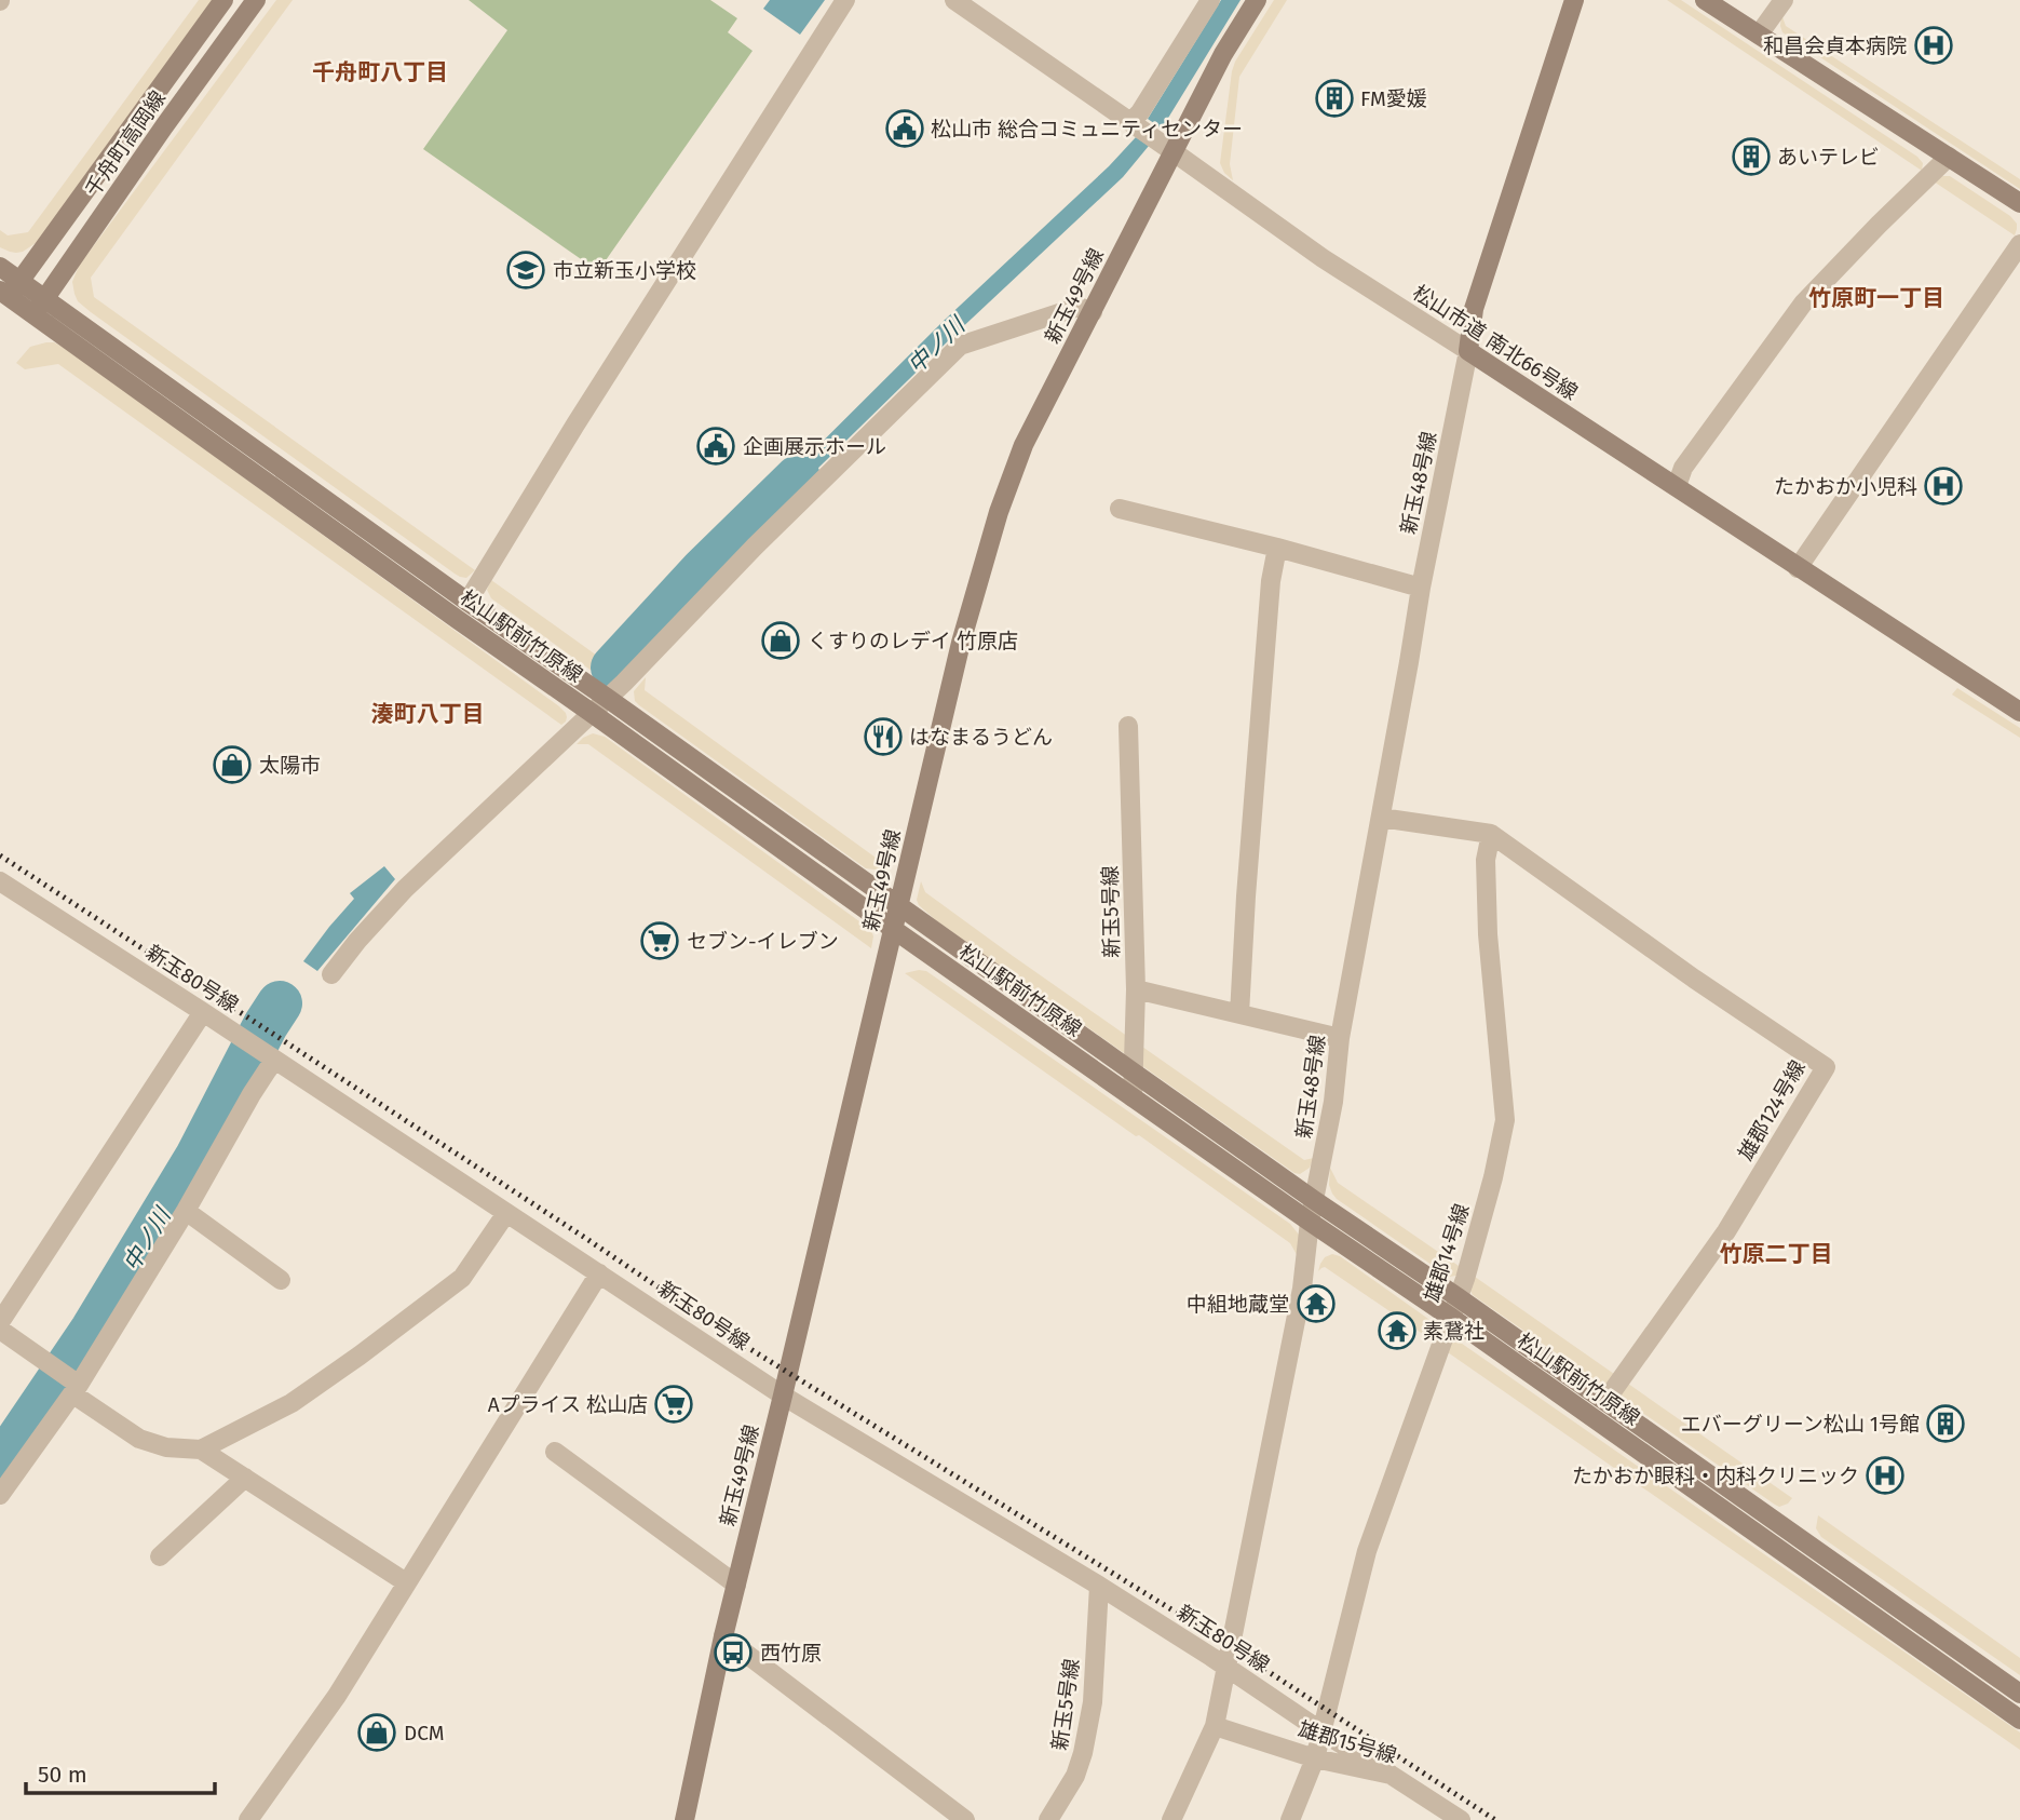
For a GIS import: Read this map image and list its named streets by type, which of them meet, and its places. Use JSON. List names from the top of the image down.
{
  "streets": {
    "street": [
      "千舟町高岡線",
      "新玉49号線",
      "松山市道 南北66号線",
      "新玉48号線",
      "松山駅前竹原線",
      "新玉5号線",
      "新玉80号線",
      "雄郡124号線",
      "雄郡14号線",
      "雄郡15号線"
    ]
  },
  "crossings": [
    ["千舟町高岡線", "松山駅前竹原線"],
    ["新玉49号線", "松山市道 南北66号線"],
    ["新玉49号線", "松山駅前竹原線"],
    ["新玉49号線", "新玉80号線"],
    ["松山市道 南北66号線", "新玉48号線"],
    ["新玉48号線", "松山駅前竹原線"],
    ["新玉48号線", "新玉80号線"],
    ["新玉48号線", "雄郡15号線"],
    ["松山駅前竹原線", "新玉5号線"],
    ["松山駅前竹原線", "雄郡124号線"],
    ["松山駅前竹原線", "雄郡14号線"],
    ["新玉5号線", "新玉80号線"],
    ["新玉80号線", "雄郡14号線"],
    ["新玉80号線", "雄郡15号線"],
    ["雄郡124号線", "雄郡14号線"],
    ["雄郡14号線", "雄郡15号線"]
  ],
  "districts": [
    "千舟町八丁目",
    "竹原町一丁目",
    "湊町八丁目",
    "竹原二丁目"
  ],
  "water": ["中ノ川"],
  "places": {
    "hospital": ["和昌会貞本病院", "たかおか小児科", "たかおか眼科・内科クリニック"],
    "building": ["FM愛媛", "あいテレビ", "エバーグリーン松山 1号館"],
    "public building": ["松山市 総合コミュニティセンター", "企画展示ホール"],
    "school or university": ["市立新玉小学校"],
    "shop": ["くすりのレデイ 竹原店", "太陽市", "DCM"],
    "restaurant": ["はなまるうどん"],
    "supermarket": ["セブン-イレブン", "Aプライス 松山店"],
    "temple": ["中組地蔵堂", "素鵞社"],
    "bus stop": ["西竹原"]
  },
  "scale_bar": "50 m"
}
